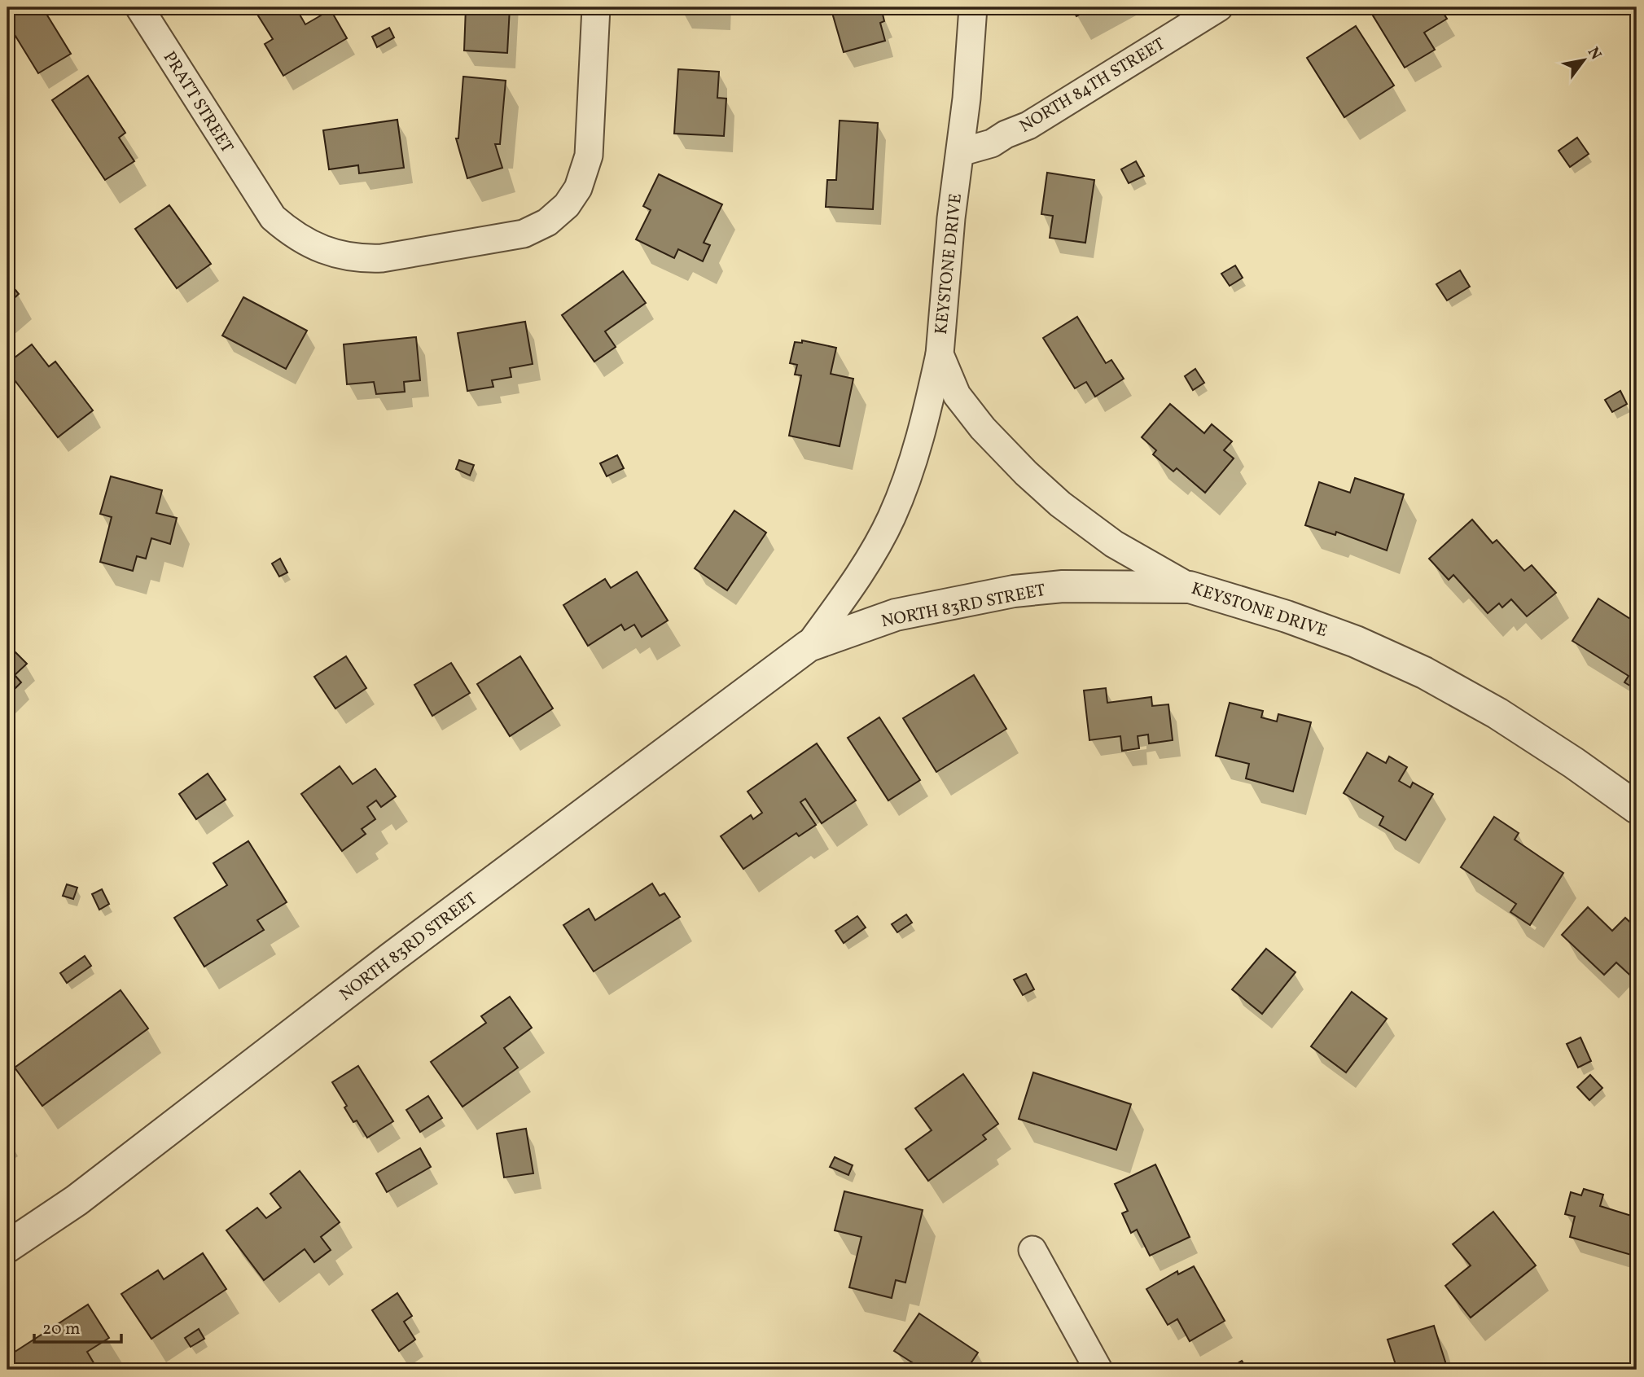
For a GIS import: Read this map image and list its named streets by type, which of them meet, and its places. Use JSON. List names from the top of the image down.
{
  "streets": {
    "street": [
      "NORTH 84TH STREET",
      "PRATT STREET",
      "KEYSTONE DRIVE",
      "NORTH 83RD STREET"
    ]
  },
  "crossings": [
    ["NORTH 84TH STREET", "KEYSTONE DRIVE"],
    ["KEYSTONE DRIVE", "NORTH 83RD STREET"]
  ],
  "scale_bar": "20 m",
  "north": "top right"
}
